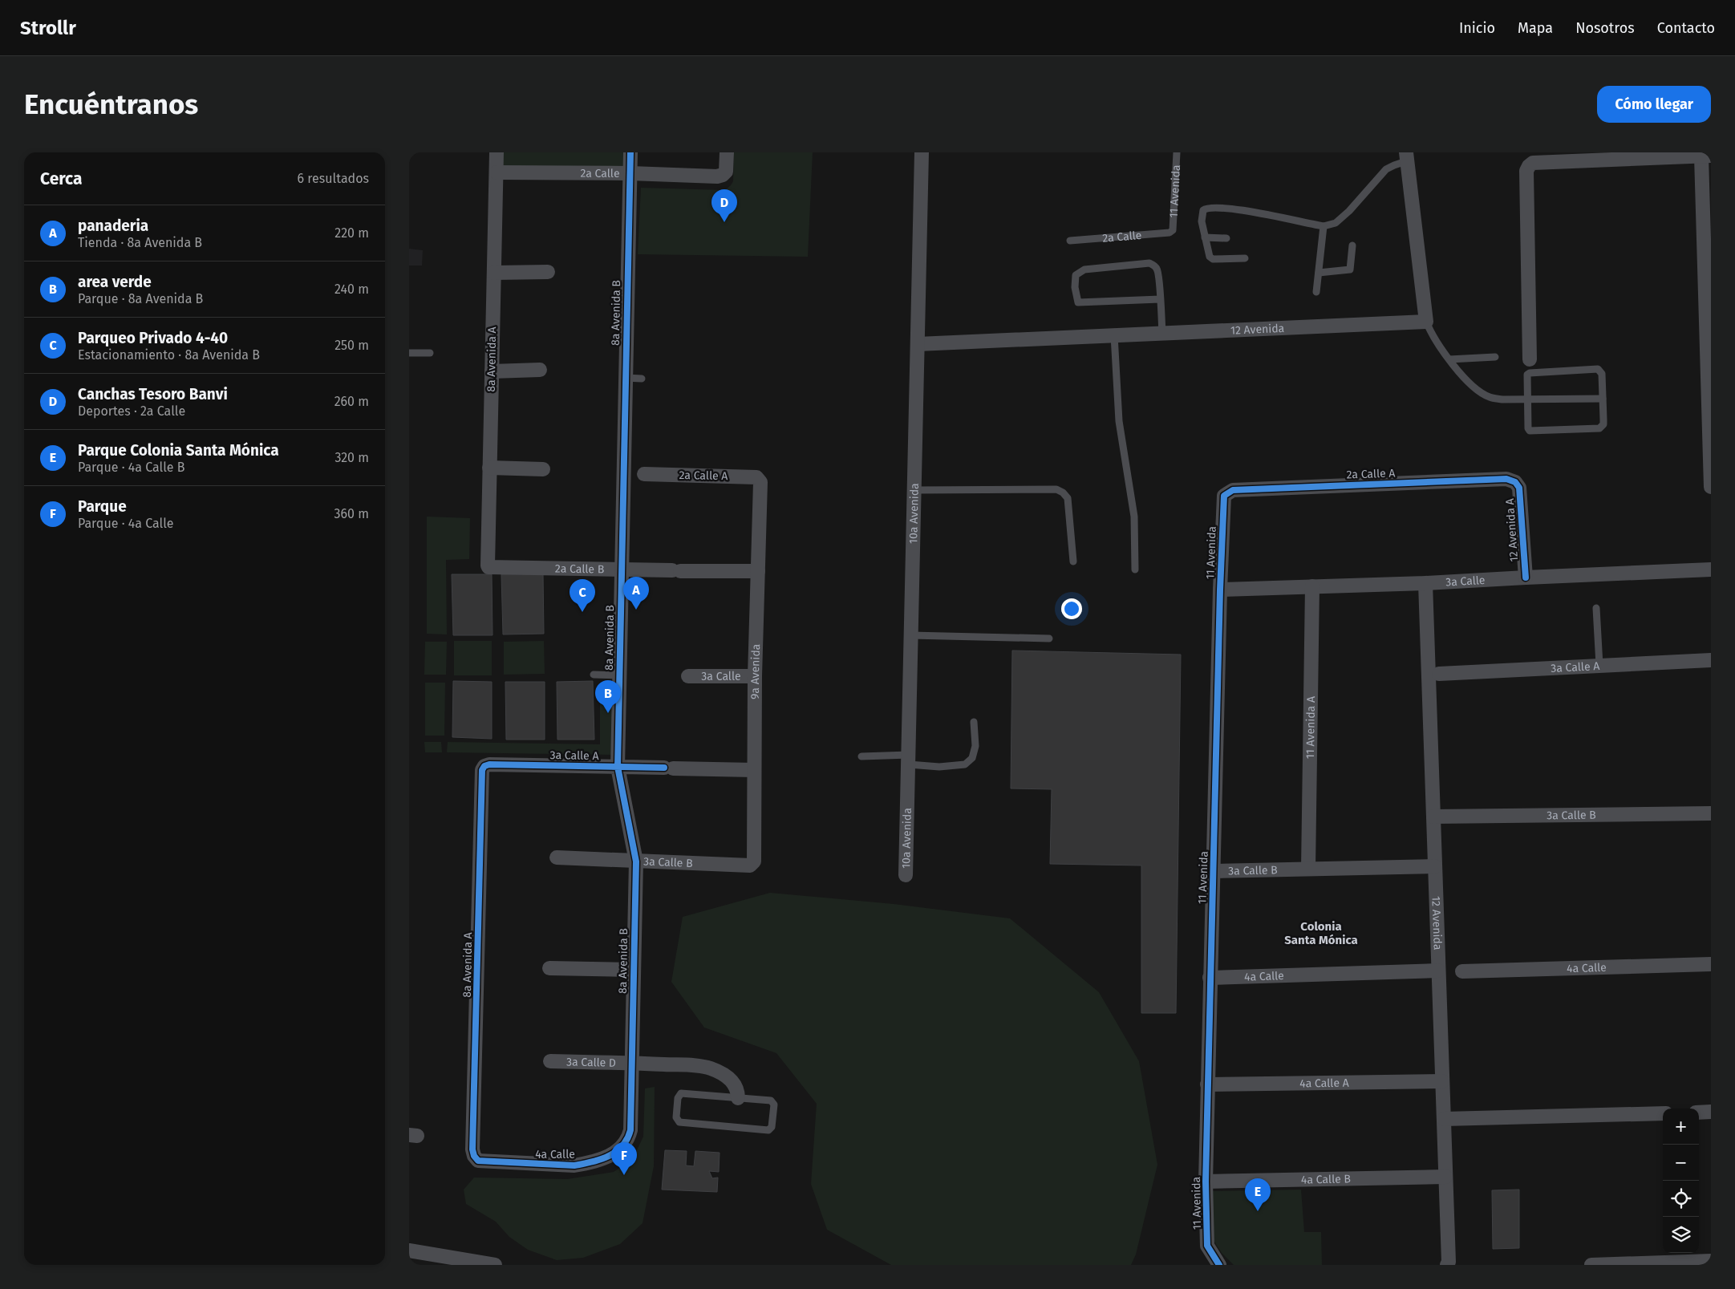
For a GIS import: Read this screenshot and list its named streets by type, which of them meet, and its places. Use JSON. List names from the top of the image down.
{
  "streets": {
    "street": [
      "2a Calle",
      "11 Avenida",
      "8a Avenida B",
      "12 Avenida",
      "8a Avenida A",
      "2a Calle A",
      "10a Avenida",
      "12 Avenida A",
      "2a Calle B",
      "3a Calle",
      "3a Calle A",
      "9a Avenida",
      "11 Avenida A",
      "3a Calle B",
      "4a Calle",
      "3a Calle D",
      "4a Calle A",
      "4a Calle B"
    ]
  },
  "crossings": [
    ["2a Calle", "11 Avenida"],
    ["2a Calle", "8a Avenida B"],
    ["2a Calle", "8a Avenida A"],
    ["11 Avenida", "2a Calle A"],
    ["11 Avenida", "3a Calle"],
    ["11 Avenida", "3a Calle B"],
    ["11 Avenida", "4a Calle"],
    ["11 Avenida", "4a Calle A"],
    ["11 Avenida", "4a Calle B"],
    ["8a Avenida B", "2a Calle B"],
    ["8a Avenida B", "3a Calle A"],
    ["8a Avenida B", "3a Calle B"],
    ["8a Avenida B", "4a Calle"],
    ["8a Avenida B", "3a Calle D"],
    ["12 Avenida", "10a Avenida"],
    ["12 Avenida", "3a Calle"],
    ["12 Avenida", "3a Calle B"],
    ["12 Avenida", "4a Calle"],
    ["12 Avenida", "4a Calle A"],
    ["12 Avenida", "4a Calle B"],
    ["8a Avenida A", "2a Calle B"],
    ["8a Avenida A", "3a Calle A"],
    ["8a Avenida A", "4a Calle"],
    ["2a Calle A", "12 Avenida A"],
    ["2a Calle A", "9a Avenida"],
    ["12 Avenida A", "3a Calle"],
    ["2a Calle B", "9a Avenida"],
    ["3a Calle", "9a Avenida"],
    ["3a Calle", "11 Avenida A"],
    ["3a Calle A", "9a Avenida"],
    ["9a Avenida", "3a Calle B"],
    ["11 Avenida A", "3a Calle B"]
  ],
  "districts": ["Colonia Santa Mónica"],
  "page": {
    "header": "Strollr",
    "nav": [
      "Inicio",
      "Mapa",
      "Nosotros",
      "Contacto"
    ],
    "buttons": "Cómo llegar",
    "title": "Encuéntranos",
    "heading": ["Cerca", "6 resultados"],
    "pins": [
      "D",
      "A",
      "C",
      "B",
      "F",
      "E"
    ],
    "list": [
      {
        "mark": "A",
        "name": "panaderia",
        "note": "Tienda · 8a Avenida B",
        "value": "220 m"
      },
      {
        "mark": "B",
        "name": "area verde",
        "note": "Parque · 8a Avenida B",
        "value": "240 m"
      },
      {
        "mark": "C",
        "name": "Parqueo Privado 4-40",
        "note": "Estacionamiento · 8a Avenida B",
        "value": "250 m"
      },
      {
        "mark": "D",
        "name": "Canchas Tesoro Banvi",
        "note": "Deportes · 2a Calle",
        "value": "260 m"
      },
      {
        "mark": "E",
        "name": "Parque Colonia Santa Mónica",
        "note": "Parque · 4a Calle B",
        "value": "320 m"
      },
      {
        "mark": "F",
        "name": "Parque",
        "note": "Parque · 4a Calle",
        "value": "360 m"
      }
    ],
    "map_buttons": ["+", "−"]
  }
}
